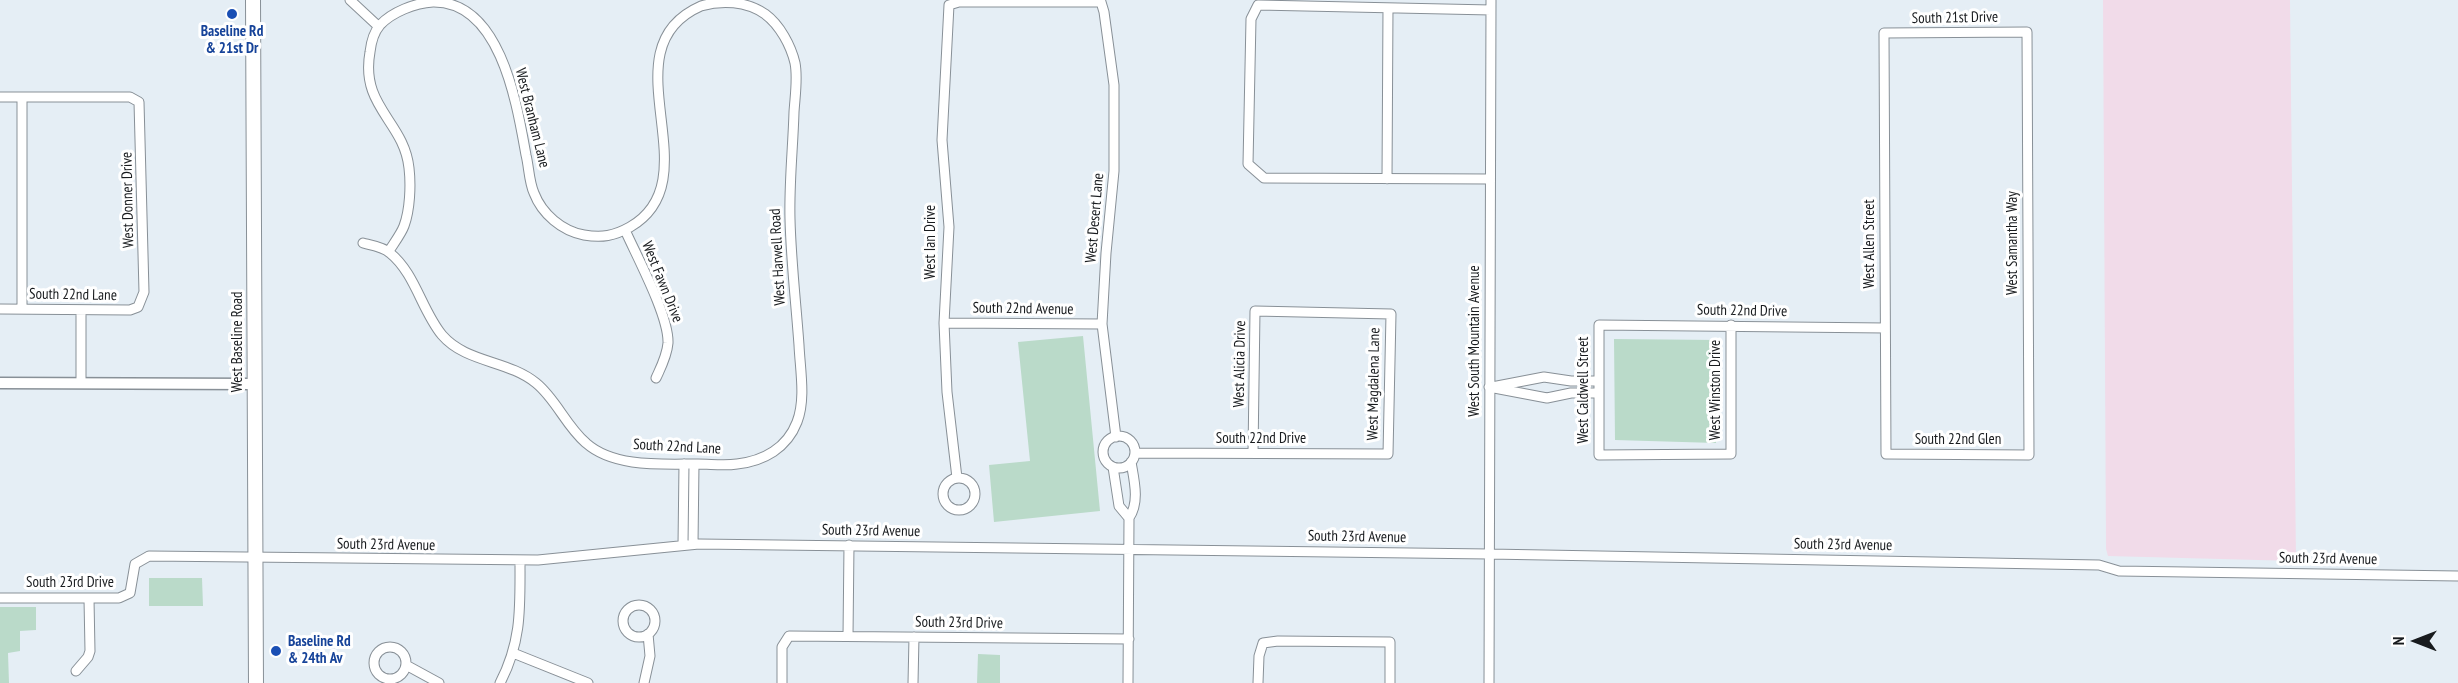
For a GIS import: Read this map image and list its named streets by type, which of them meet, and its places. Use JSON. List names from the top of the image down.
{
  "streets": {
    "main road": ["West Baseline Road"],
    "street": [
      "South 21st Drive",
      "West Branham Lane",
      "West Donner Drive",
      "West Desert Lane",
      "West Ian Drive",
      "West Samantha Way",
      "West Allen Street",
      "West Harwell Road",
      "West Fawn Drive",
      "South 22nd Lane",
      "South 22nd Avenue",
      "South 22nd Drive",
      "West South Mountain Avenue",
      "West Alicia Drive",
      "West Magdalena Lane",
      "West Caldwell Street",
      "West Winston Drive",
      "South 22nd Glen",
      "South 23rd Avenue",
      "South 23rd Drive"
    ]
  },
  "crossings": [
    ["South 21st Drive", "West Samantha Way"],
    ["South 21st Drive", "West Allen Street"],
    ["West Branham Lane", "West Harwell Road"],
    ["West Branham Lane", "West Fawn Drive"],
    ["West Donner Drive", "South 22nd Lane"],
    ["West Desert Lane", "West Ian Drive"],
    ["West Desert Lane", "South 22nd Avenue"],
    ["West Desert Lane", "South 22nd Drive"],
    ["West Ian Drive", "South 22nd Avenue"],
    ["West Samantha Way", "South 22nd Glen"],
    ["West Allen Street", "South 22nd Drive"],
    ["West Allen Street", "South 22nd Glen"],
    ["West Harwell Road", "West Fawn Drive"],
    ["West Harwell Road", "South 22nd Lane"],
    ["South 22nd Drive", "West Alicia Drive"],
    ["South 22nd Drive", "West Magdalena Lane"],
    ["South 22nd Drive", "West Caldwell Street"],
    ["South 22nd Drive", "West Winston Drive"],
    ["West South Mountain Avenue", "South 23rd Avenue"],
    ["West Baseline Road", "South 23rd Avenue"],
    ["West Baseline Road", "South 23rd Drive"],
    ["West Alicia Drive", "West Magdalena Lane"],
    ["West Caldwell Street", "West Winston Drive"],
    ["South 23rd Avenue", "South 23rd Drive"]
  ],
  "places": ["Baseline Rd & 21st Dr", "Baseline Rd & 24th Av"],
  "north": "left"
}
